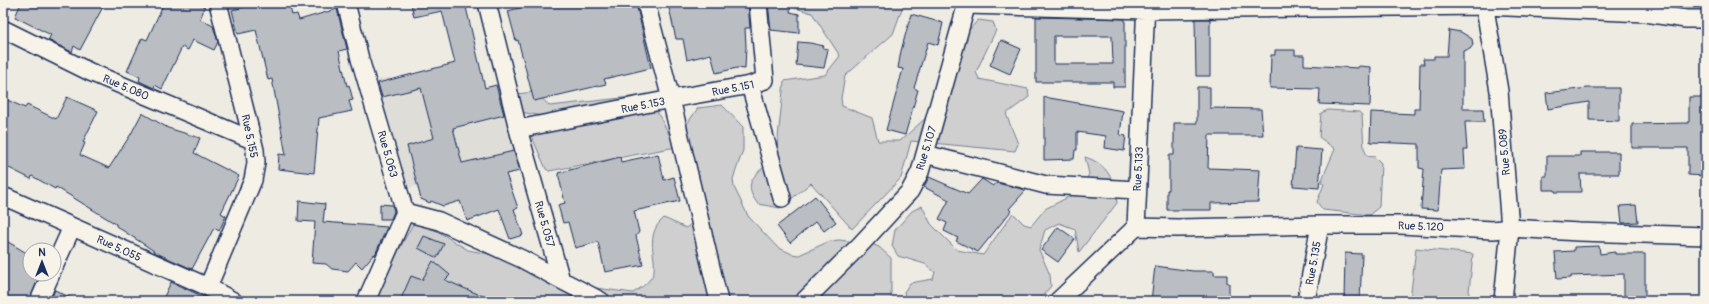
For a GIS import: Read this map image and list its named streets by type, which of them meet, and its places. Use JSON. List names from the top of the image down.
{
  "streets": {
    "street": [
      "Rue 5.080",
      "Rue 5.151",
      "Rue 5.153",
      "Rue 5.155",
      "Rue 5.107",
      "Rue 5.089",
      "Rue 5.063",
      "Rue 5.133",
      "Rue 5.057",
      "Rue 5.120",
      "Rue 5.055",
      "Rue 5.135"
    ]
  },
  "crossings": [
    ["Rue 5.080", "Rue 5.155"],
    ["Rue 5.151", "Rue 5.153"],
    ["Rue 5.153", "Rue 5.057"],
    ["Rue 5.155", "Rue 5.055"],
    ["Rue 5.089", "Rue 5.120"],
    ["Rue 5.133", "Rue 5.120"],
    ["Rue 5.120", "Rue 5.135"]
  ],
  "north": "top"
}
